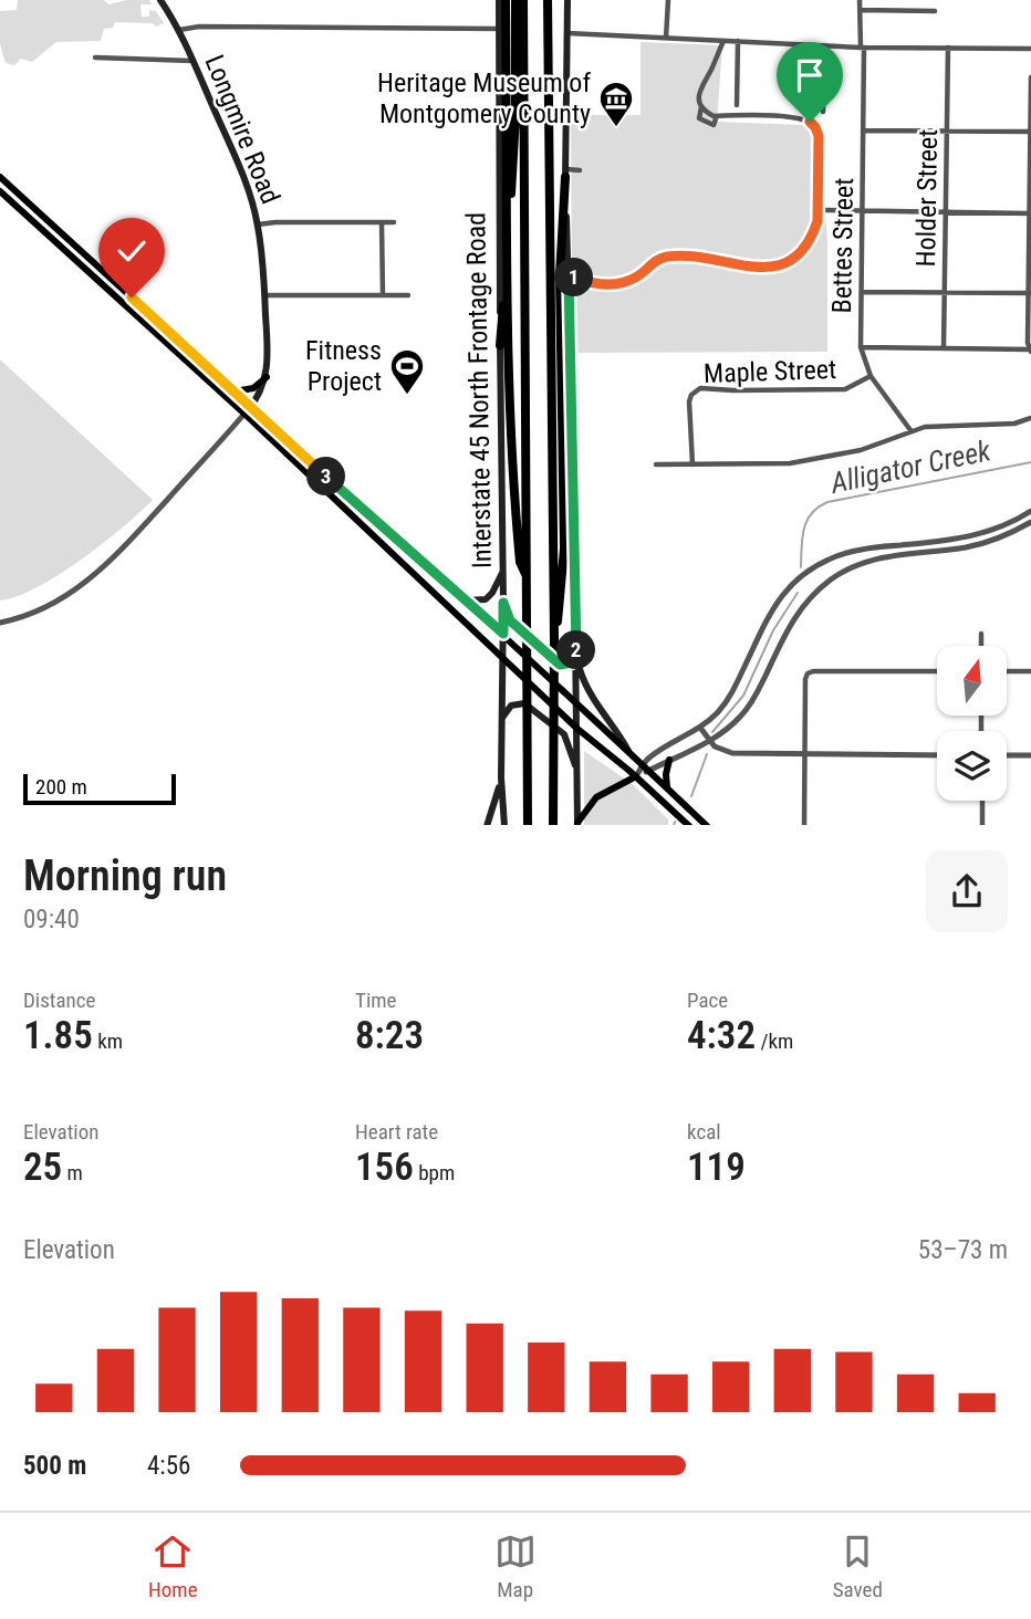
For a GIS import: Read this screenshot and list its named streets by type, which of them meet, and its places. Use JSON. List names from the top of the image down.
{
  "streets": {
    "main road": ["Longmire Road", "Interstate 45 North Frontage Road"],
    "street": ["Holder Street", "Bettes Street", "Maple Street"]
  },
  "crossings": [
    ["Bettes Street", "Maple Street"]
  ],
  "water": ["Alligator Creek"],
  "places": {
    "museum": ["Heritage Museum of Montgomery County"],
    "sports": ["Fitness Project"]
  },
  "scale_bar": "200 m",
  "north": "top",
  "page": {
    "pins": ["1", "3", "2"],
    "scale": "200 m",
    "heading": ["Morning run", "09:40"],
    "stats": [
      ["Distance", "1.85 km"],
      ["Time", "8:23"],
      ["Pace", "4:32 /km"],
      ["Elevation", "25 m"],
      ["Heart rate", "156 bpm"],
      ["kcal", "119"]
    ],
    "chart": ["Elevation", "53–73 m"],
    "list": [
      {
        "name": "500 m",
        "note": "4:56"
      }
    ],
    "tabs": ["Home", "Map", "Saved"]
  }
}
